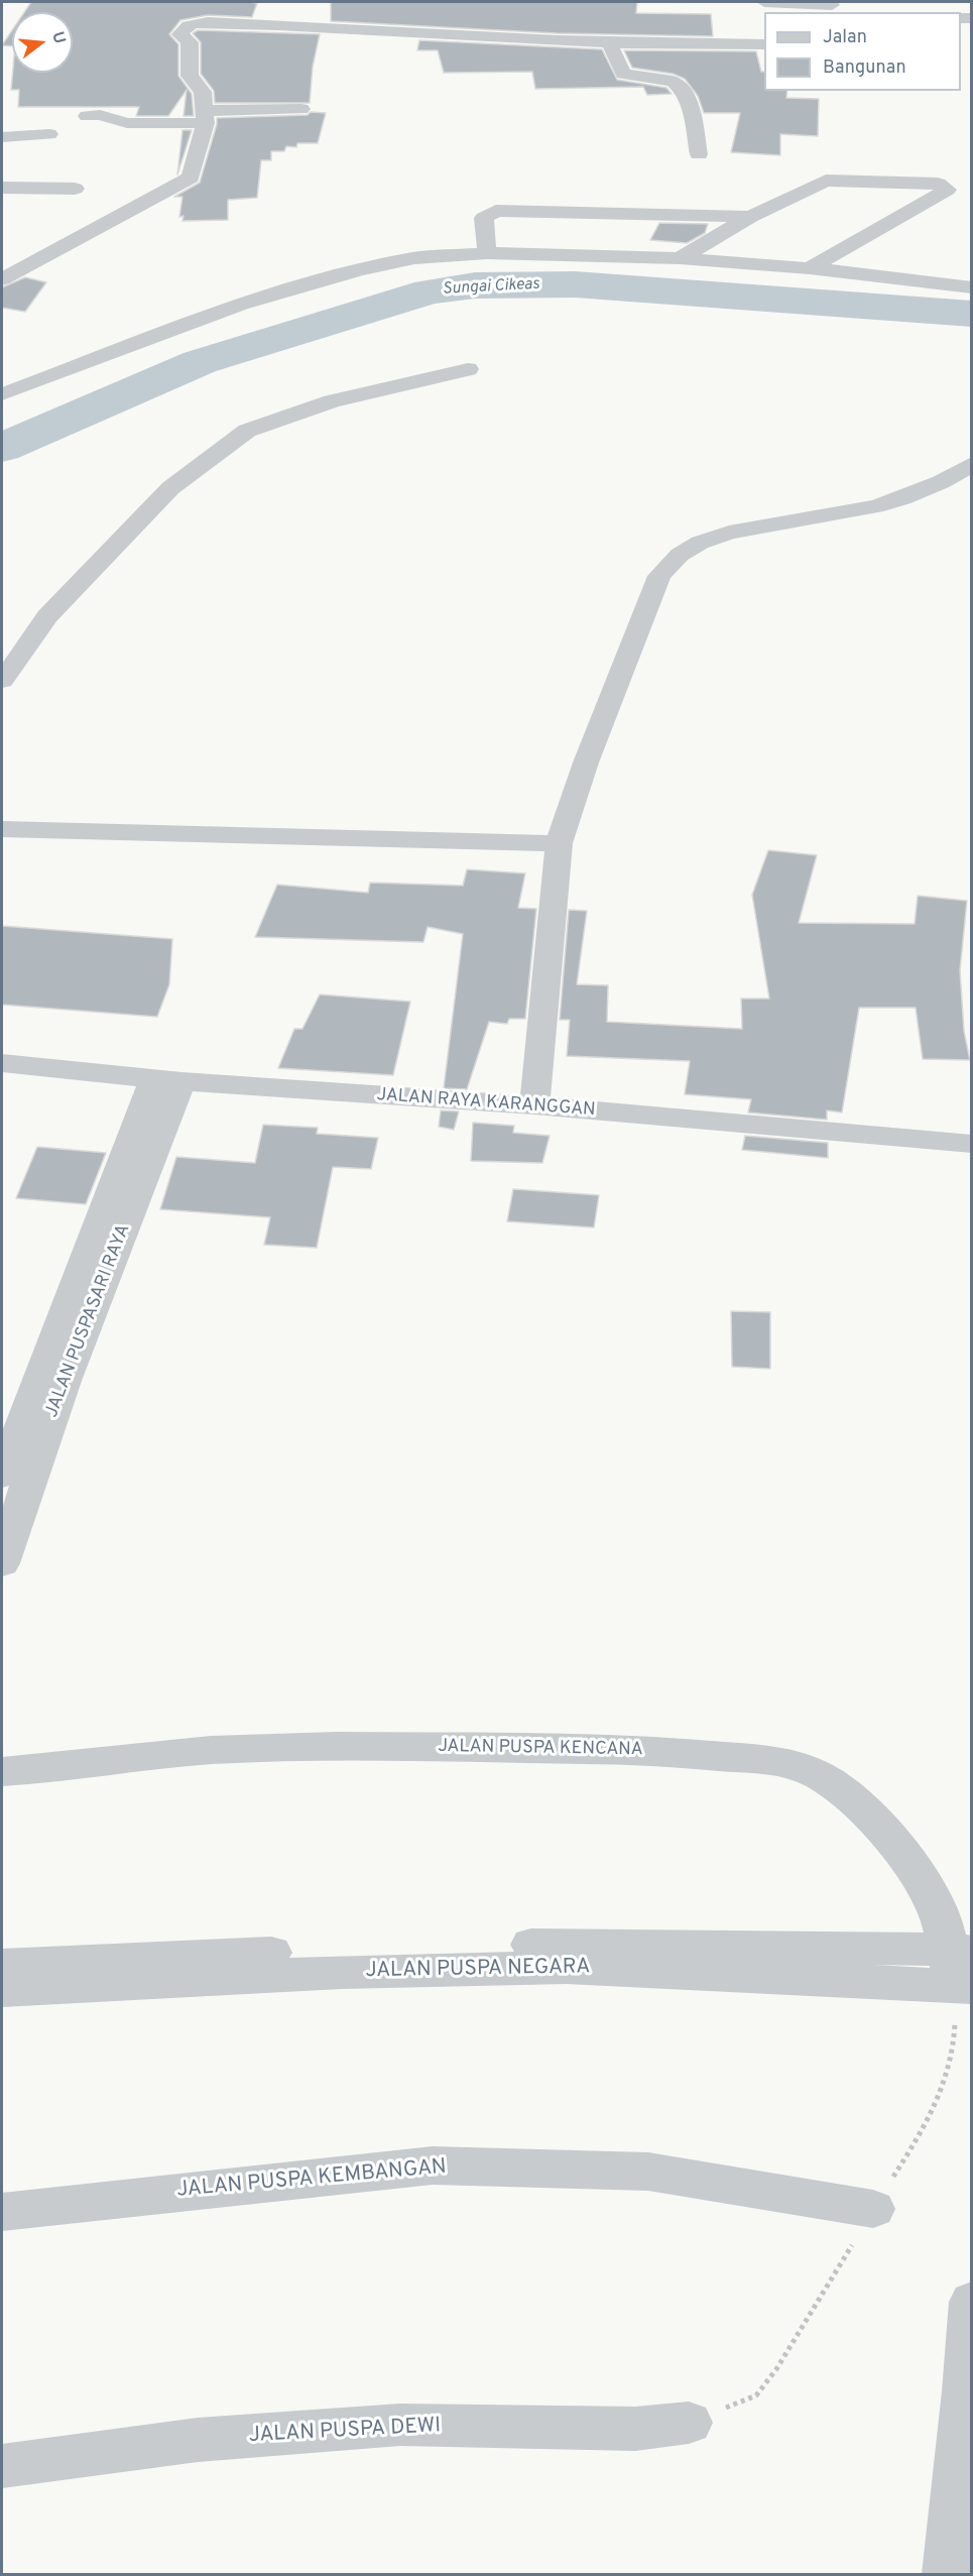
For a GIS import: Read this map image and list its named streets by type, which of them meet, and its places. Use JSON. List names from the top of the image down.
{
  "streets": {
    "street": [
      "JALAN RAYA KARANGGAN",
      "JALAN PUSPASARI RAYA",
      "JALAN PUSPA KENCANA",
      "JALAN PUSPA NEGARA",
      "JALAN PUSPA KEMBANGAN",
      "JALAN PUSPA DEWI"
    ]
  },
  "crossings": [
    ["JALAN RAYA KARANGGAN", "JALAN PUSPASARI RAYA"],
    ["JALAN PUSPA KENCANA", "JALAN PUSPA NEGARA"]
  ],
  "water": ["Sungai Cikeas"],
  "legend": ["Jalan", "Bangunan"],
  "north": "right"
}
